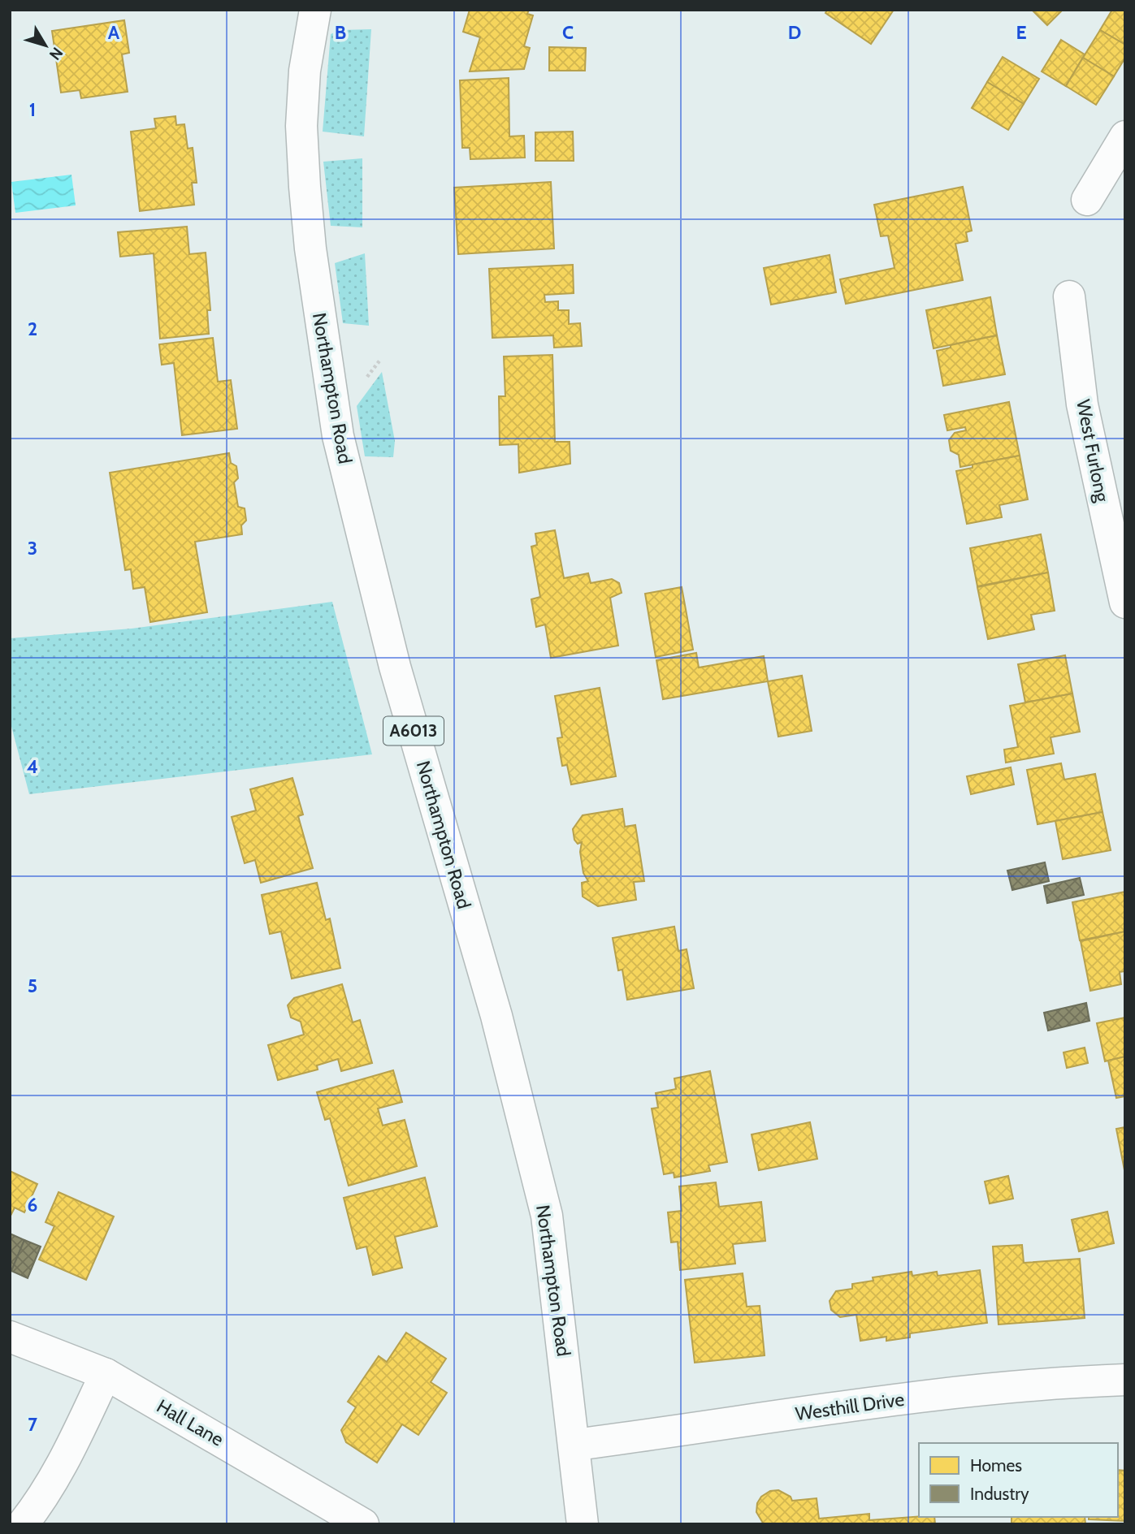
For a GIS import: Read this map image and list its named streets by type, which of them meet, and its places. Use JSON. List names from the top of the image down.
{
  "streets": {
    "main road": [
      "Northampton Road",
      "West Furlong",
      "A6013",
      "Westhill Drive",
      "Hall Lane"
    ]
  },
  "crossings": [
    ["Northampton Road", "Westhill Drive"]
  ],
  "legend": ["Homes", "Industry"],
  "north": "bottom right",
  "grid": {
    "columns": [
      "A",
      "B",
      "C",
      "D",
      "E"
    ],
    "rows": [
      "1",
      "2",
      "3",
      "4",
      "5",
      "6",
      "7"
    ]
  }
}
